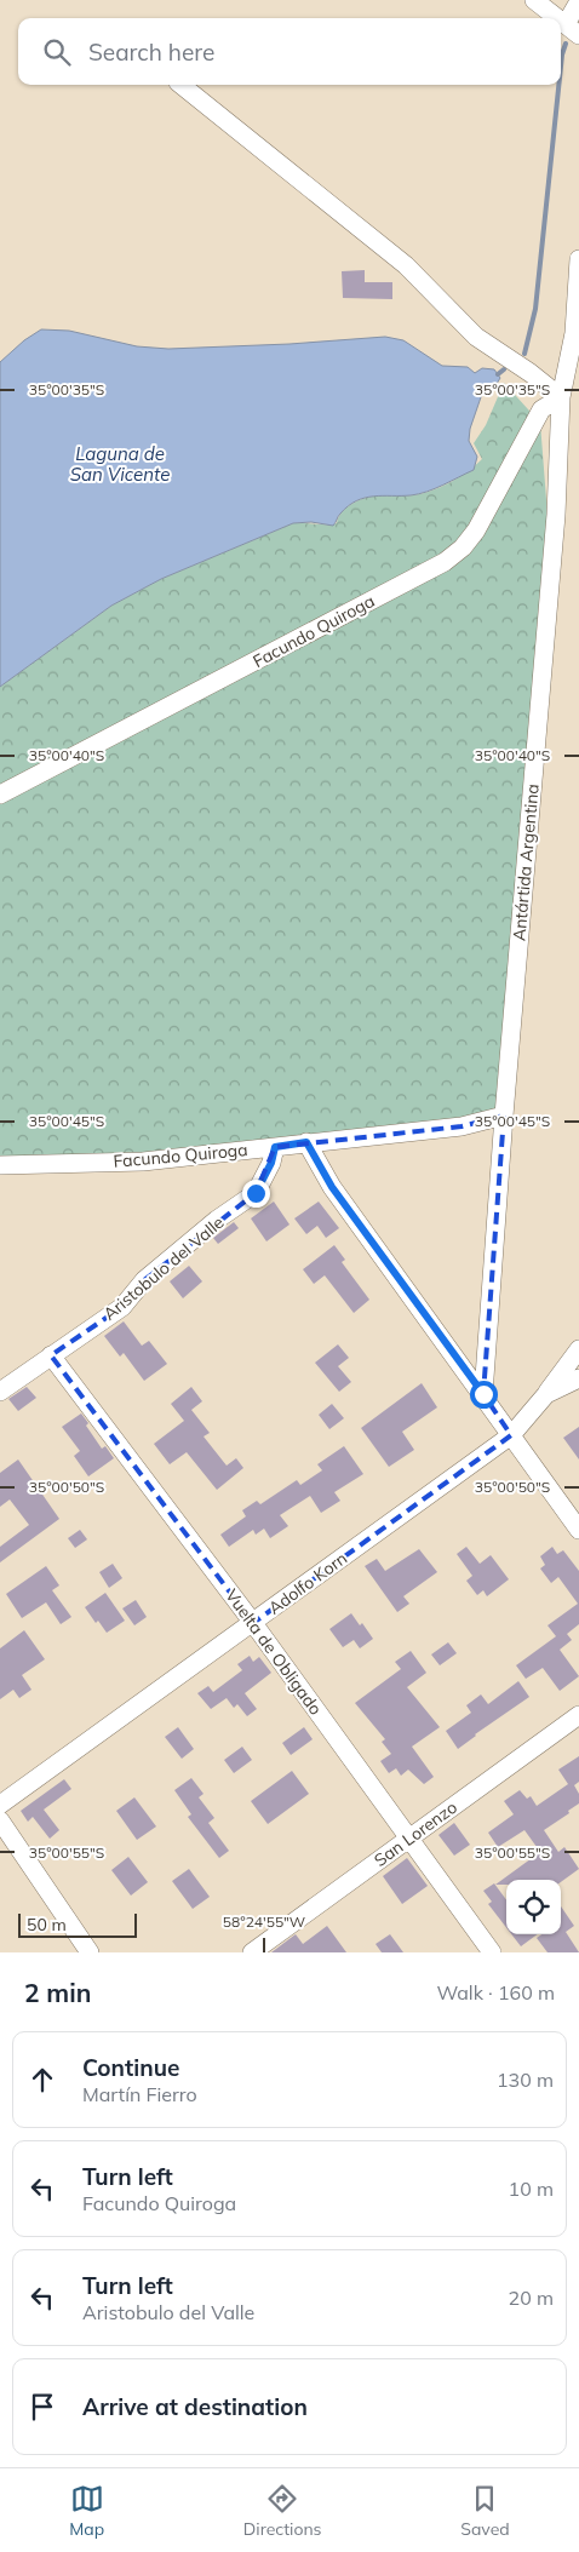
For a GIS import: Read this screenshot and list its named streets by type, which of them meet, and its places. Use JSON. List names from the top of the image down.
{
  "streets": {
    "street": [
      "Facundo Quiroga",
      "Antártida Argentina",
      "Aristobulo del Valle",
      "Adolfo Korn",
      "Vuelta de Obligado",
      "San Lorenzo"
    ]
  },
  "crossings": [
    ["Facundo Quiroga", "Antártida Argentina"],
    ["Facundo Quiroga", "Aristobulo del Valle"],
    ["Aristobulo del Valle", "Vuelta de Obligado"],
    ["Adolfo Korn", "Vuelta de Obligado"],
    ["Vuelta de Obligado", "San Lorenzo"]
  ],
  "water": ["Laguna de San Vicente"],
  "scale_bar": "50 m",
  "page": {
    "search": "Search here",
    "scale": "50 m",
    "heading": ["2 min", "Walk · 160 m"],
    "list": [
      ["Continue", "Martín Fierro", "130 m"],
      ["Turn left", "Facundo Quiroga", "10 m"],
      ["Turn left", "Aristobulo del Valle", "20 m"],
      "Arrive at destination"
    ],
    "nav": ["Map", "Directions", "Saved"]
  },
  "coordinates": [
    "35°00'35\"S",
    "35°00'40\"S",
    "35°00'45\"S",
    "35°00'50\"S",
    "35°00'55\"S",
    "58°24'55\"W"
  ]
}
